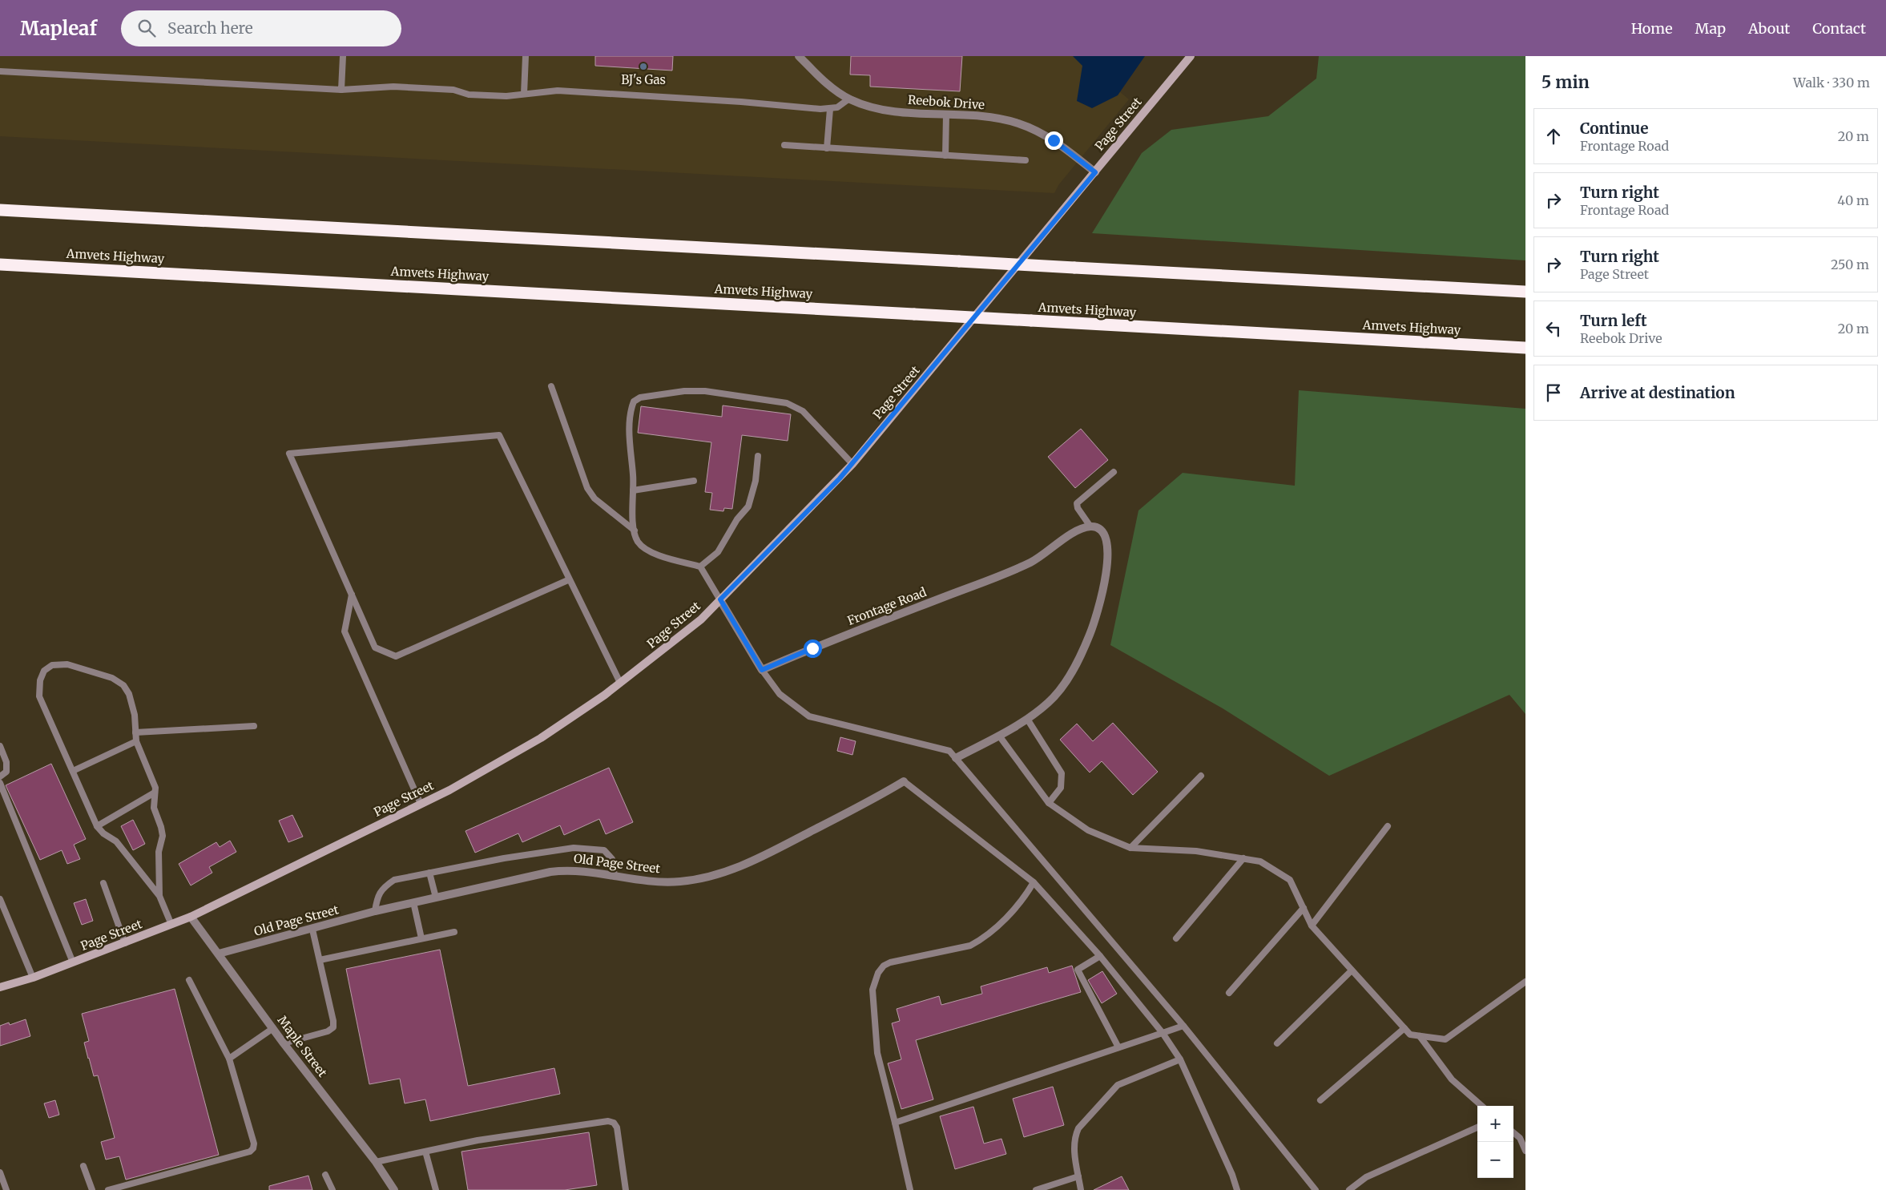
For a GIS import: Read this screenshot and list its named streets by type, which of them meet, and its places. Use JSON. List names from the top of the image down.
{
  "streets": {
    "highway": ["Amvets Highway"],
    "main road": ["Page Street"],
    "street": [
      "Reebok Drive",
      "Frontage Road",
      "Old Page Street",
      "Maple Street"
    ]
  },
  "crossings": [
    ["Reebok Drive", "Page Street"],
    ["Page Street", "Maple Street"],
    ["Old Page Street", "Maple Street"]
  ],
  "places": ["BJ's Gas"],
  "page": {
    "header": "Mapleaf",
    "search": "Search here",
    "nav": [
      "Home",
      "Map",
      "About",
      "Contact"
    ],
    "heading": ["5 min", "Walk · 330 m"],
    "list": [
      ["Continue", "Frontage Road", "20 m"],
      ["Turn right", "Frontage Road", "40 m"],
      ["Turn right", "Page Street", "250 m"],
      ["Turn left", "Reebok Drive", "20 m"],
      "Arrive at destination"
    ],
    "map_buttons": ["+", "−"]
  }
}
